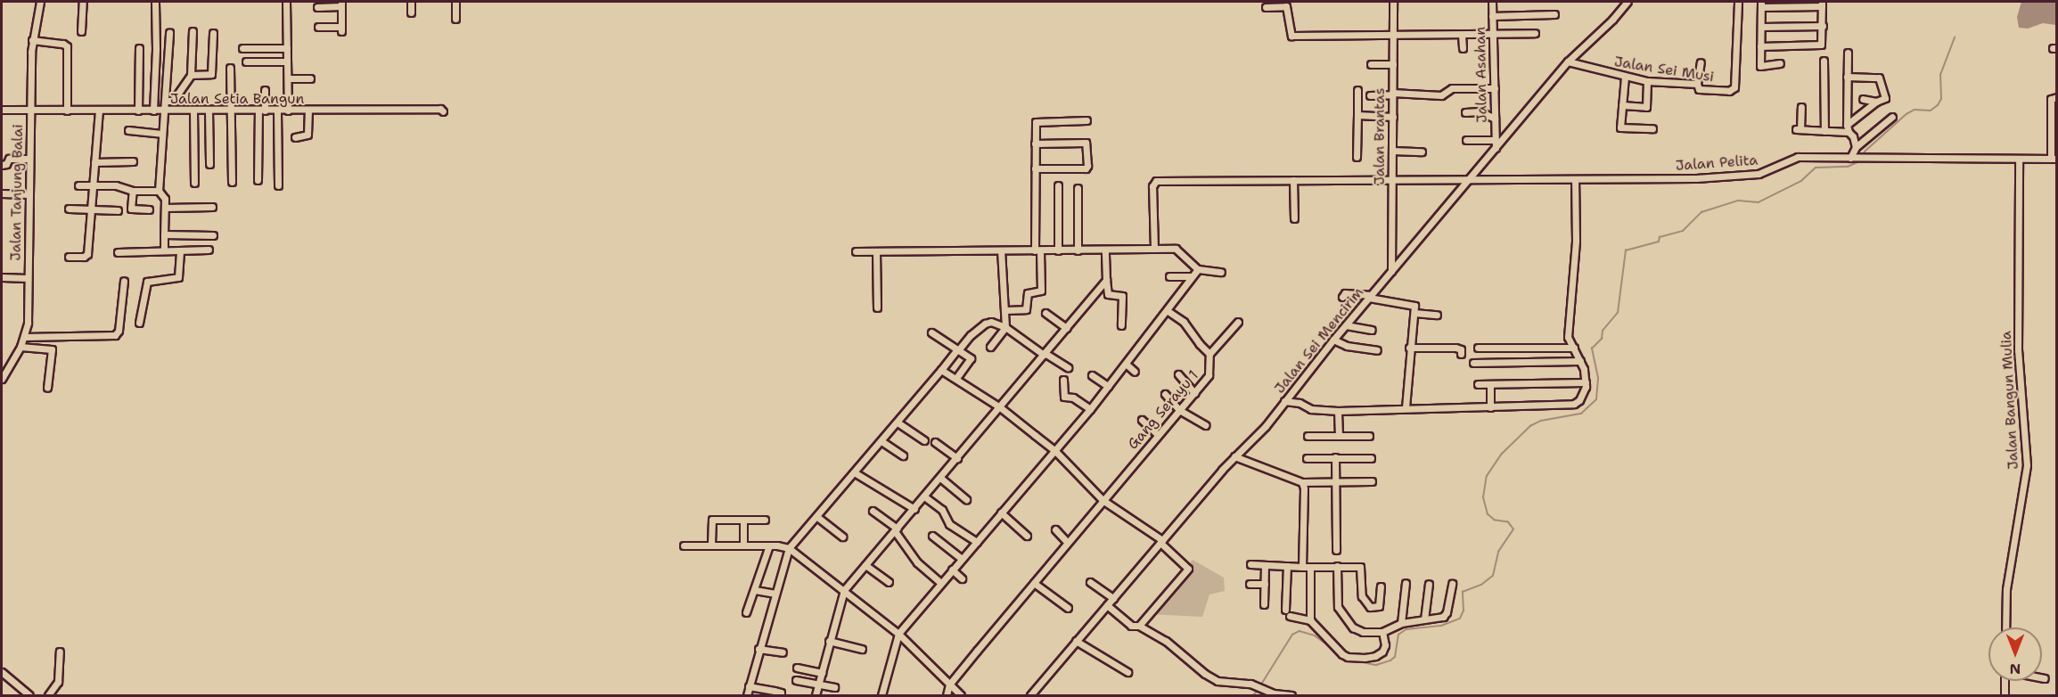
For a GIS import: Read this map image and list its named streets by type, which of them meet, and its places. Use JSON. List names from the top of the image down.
{
  "streets": {
    "street": [
      "Jalan Sei Musi",
      "Jalan Asahan",
      "Jalan Setia Bangun",
      "Jalan Brantas",
      "Jalan Pelita",
      "Jalan Tanjung Balai",
      "Jalan Sei Mencirim",
      "Jalan Bangun Mulia",
      "Gang Serayu 1"
    ]
  },
  "crossings": [
    ["Jalan Sei Musi", "Jalan Sei Mencirim"],
    ["Jalan Asahan", "Jalan Sei Mencirim"],
    ["Jalan Setia Bangun", "Jalan Tanjung Balai"],
    ["Jalan Brantas", "Jalan Pelita"],
    ["Jalan Brantas", "Jalan Sei Mencirim"],
    ["Jalan Pelita", "Jalan Sei Mencirim"],
    ["Jalan Pelita", "Jalan Bangun Mulia"]
  ],
  "north": "bottom"
}
